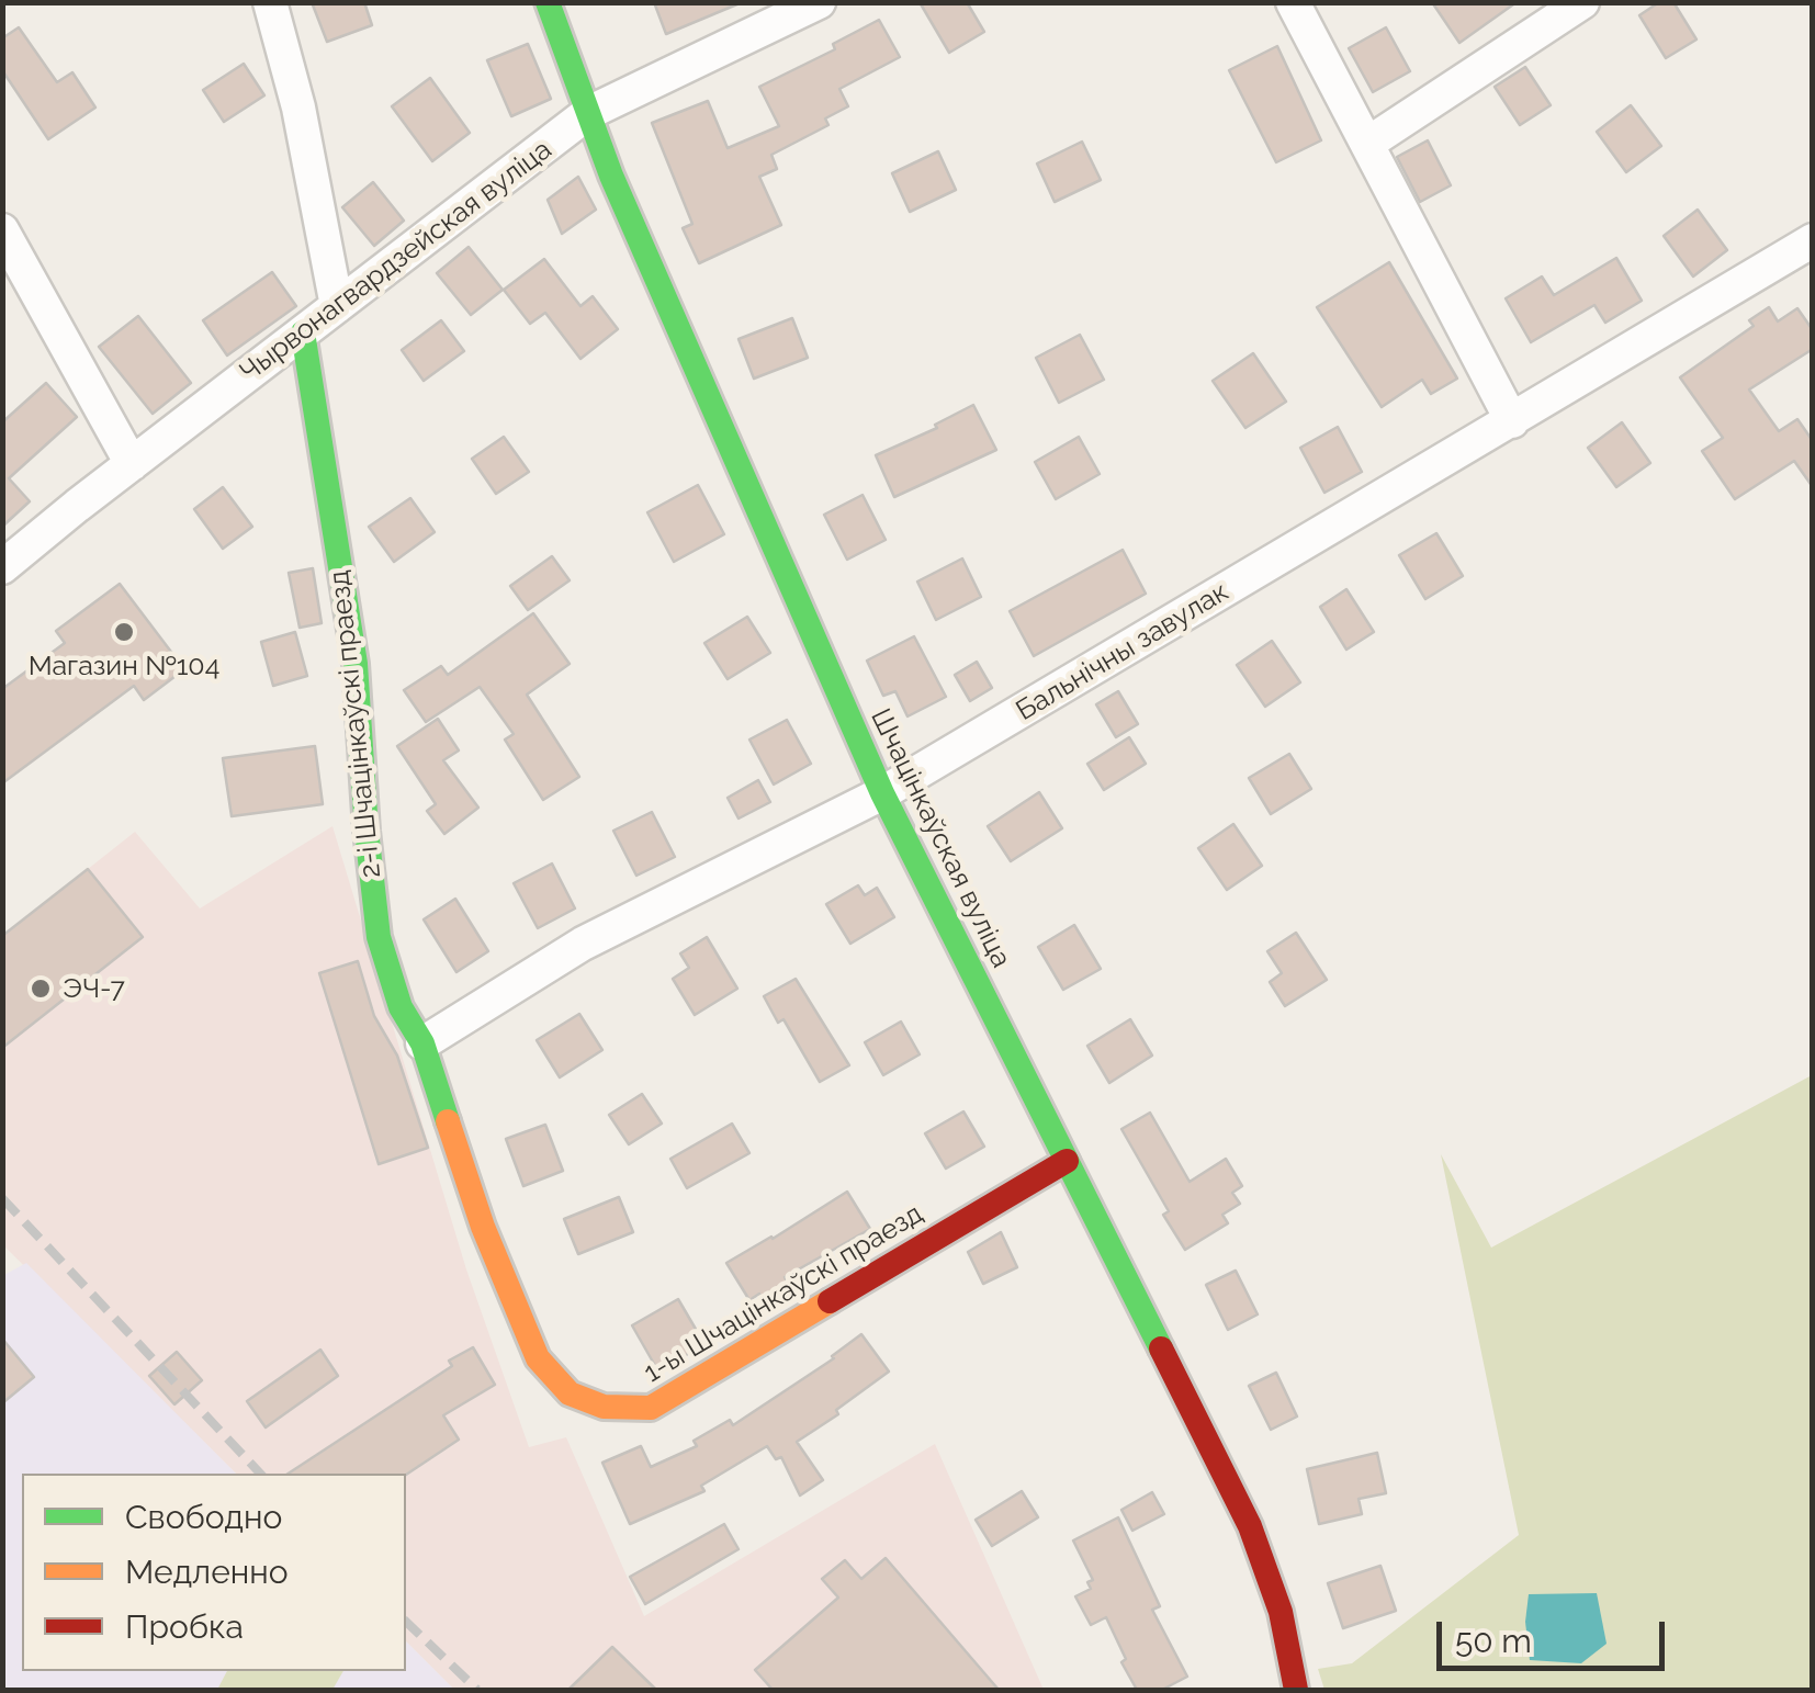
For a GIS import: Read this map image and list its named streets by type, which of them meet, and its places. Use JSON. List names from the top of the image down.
{
  "streets": {
    "street": [
      "Чырвонагвардзейская вуліца",
      "Бальнічны завулак",
      "2-і Шчацінкаўскі праезд",
      "Шчацінкаўская вуліца",
      "1-ы Шчацінкаўскі праезд"
    ]
  },
  "crossings": [
    ["Чырвонагвардзейская вуліца", "2-і Шчацінкаўскі праезд"],
    ["Чырвонагвардзейская вуліца", "Шчацінкаўская вуліца"],
    ["Бальнічны завулак", "2-і Шчацінкаўскі праезд"],
    ["Бальнічны завулак", "Шчацінкаўская вуліца"],
    ["Бальнічны завулак", "1-ы Шчацінкаўскі праезд"],
    ["2-і Шчацінкаўскі праезд", "1-ы Шчацінкаўскі праезд"],
    ["Шчацінкаўская вуліца", "1-ы Шчацінкаўскі праезд"]
  ],
  "places": ["Магазин №104", "ЭЧ-7"],
  "legend": ["Свободно", "Медленно", "Пробка"],
  "scale_bar": "50 m"
}
